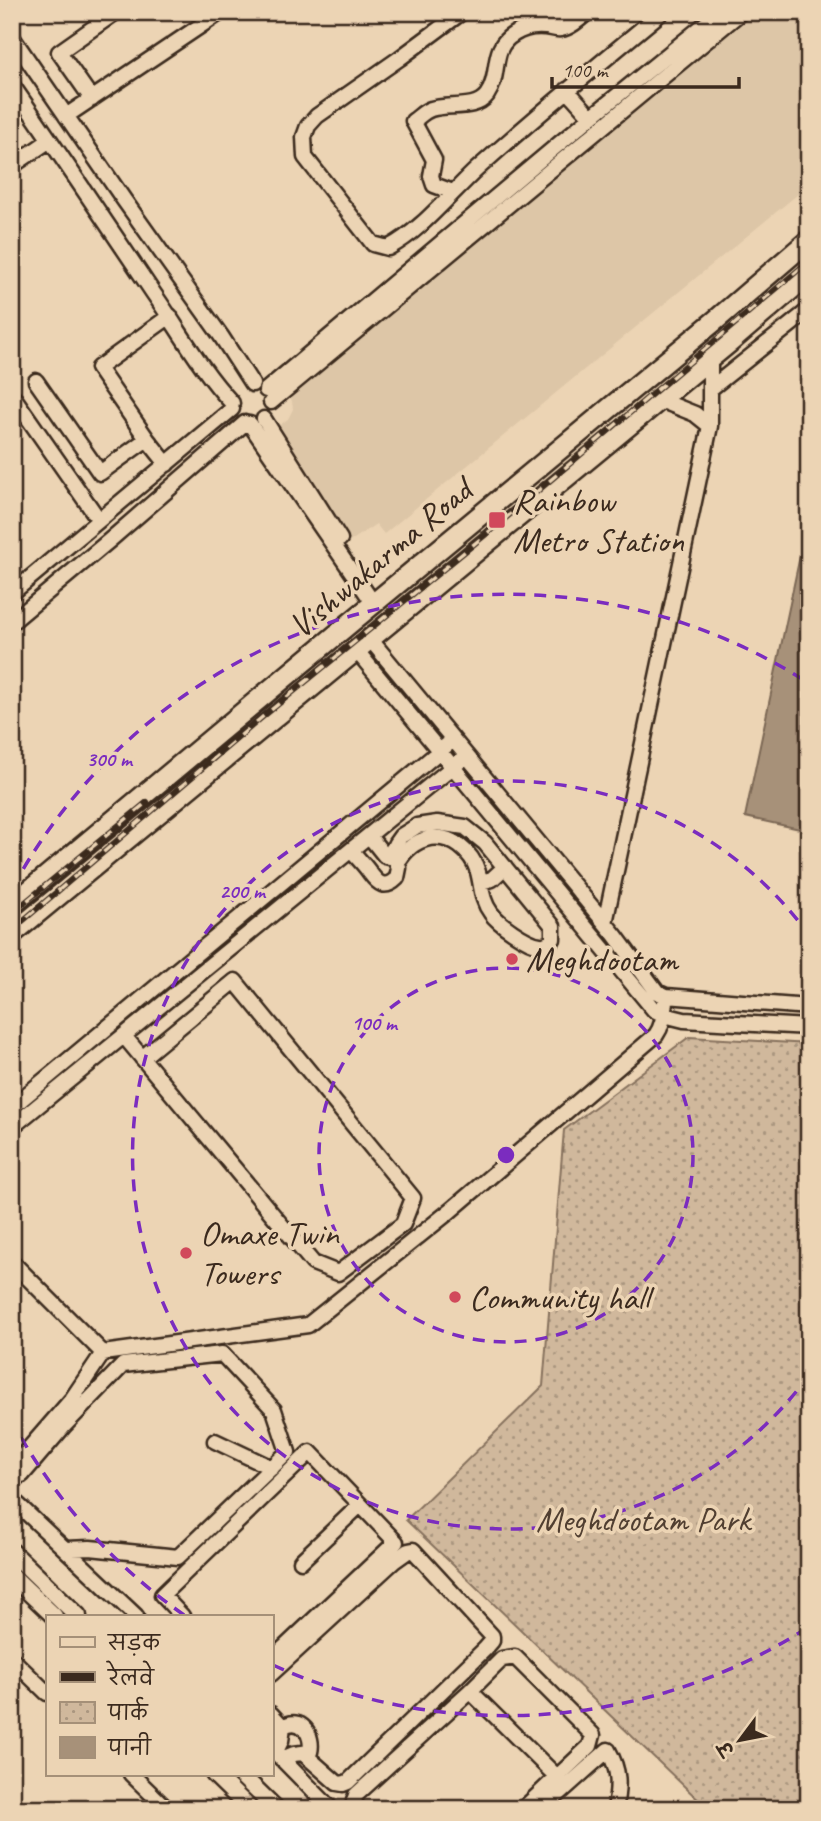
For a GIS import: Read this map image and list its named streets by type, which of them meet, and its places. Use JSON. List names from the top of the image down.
{
  "streets": {
    "main road": ["Vishwakarma Road"]
  },
  "parks": ["Meghdootam Park"],
  "places": {
    "transit": ["Rainbow Metro Station"],
    "other": ["Meghdootam", "Omaxe Twin Towers", "Community hall"]
  },
  "legend": [
    "सड़क",
    "रेलवे",
    "पार्क",
    "पानी"
  ],
  "scale_bar": "100 m",
  "north": "bottom left",
  "rings": ["300 m", "200 m", "100 m"]
}
